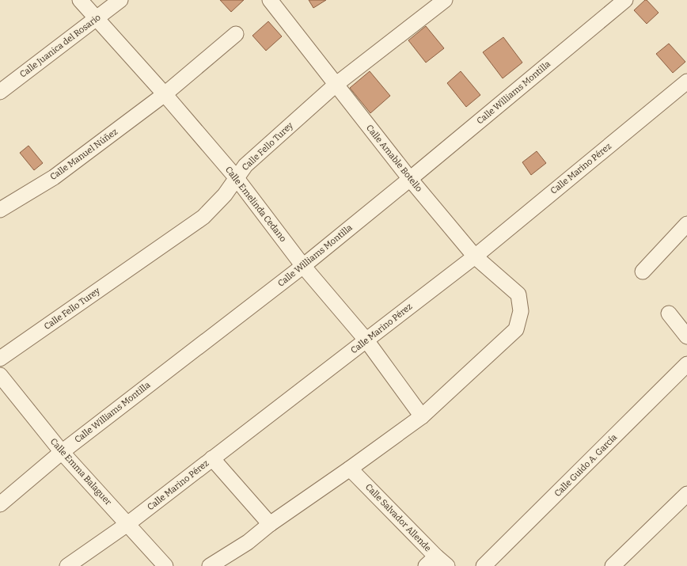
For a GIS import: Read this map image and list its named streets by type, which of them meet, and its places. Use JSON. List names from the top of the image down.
{
  "streets": {
    "street": [
      "Calle Juanica del Rosario",
      "Calle Williams Montilla",
      "Calle Fello Turey",
      "Calle Manuel Núñez",
      "Calle Amable Botello",
      "Calle Marino Pérez",
      "Calle Emelinda Cedano",
      "Calle Guido A. García",
      "Calle Emma Balaguer",
      "Calle Salvador Allende"
    ]
  },
  "crossings": [
    ["Calle Juanica del Rosario", "Calle Emelinda Cedano"],
    ["Calle Williams Montilla", "Calle Amable Botello"],
    ["Calle Williams Montilla", "Calle Emelinda Cedano"],
    ["Calle Williams Montilla", "Calle Emma Balaguer"],
    ["Calle Fello Turey", "Calle Amable Botello"],
    ["Calle Fello Turey", "Calle Emelinda Cedano"],
    ["Calle Manuel Núñez", "Calle Emelinda Cedano"],
    ["Calle Amable Botello", "Calle Marino Pérez"],
    ["Calle Amable Botello", "Calle Emelinda Cedano"],
    ["Calle Marino Pérez", "Calle Emelinda Cedano"],
    ["Calle Marino Pérez", "Calle Emma Balaguer"]
  ]
}
